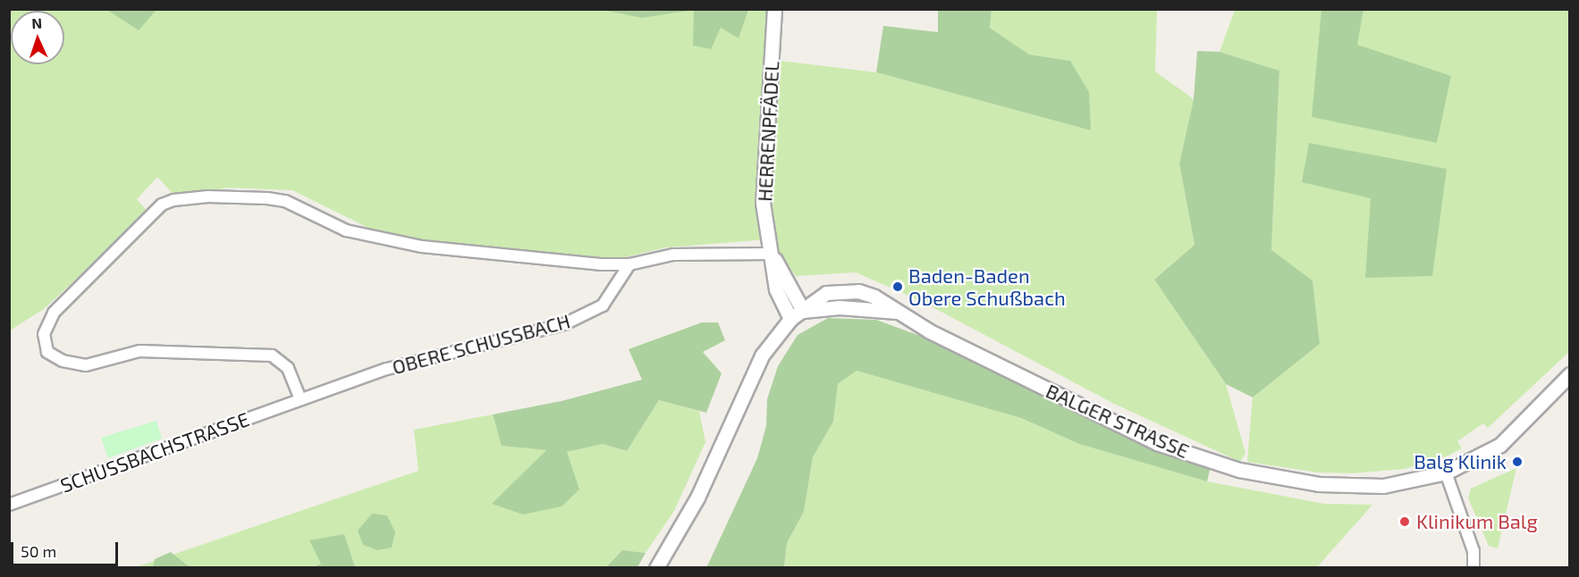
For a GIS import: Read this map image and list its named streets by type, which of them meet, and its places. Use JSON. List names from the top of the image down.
{
  "streets": {
    "street": [
      "HERRENPFÄDEL",
      "OBERE SCHUSSBACH",
      "BALGER STRASSE",
      "SCHUSSBACHSTRASSE"
    ]
  },
  "crossings": [
    ["HERRENPFÄDEL", "BALGER STRASSE"],
    ["OBERE SCHUSSBACH", "SCHUSSBACHSTRASSE"]
  ],
  "places": ["Baden-Baden Obere Schußbach", "Balg Klinik", "Klinikum Balg"],
  "scale_bar": "50 m",
  "north": "top"
}
